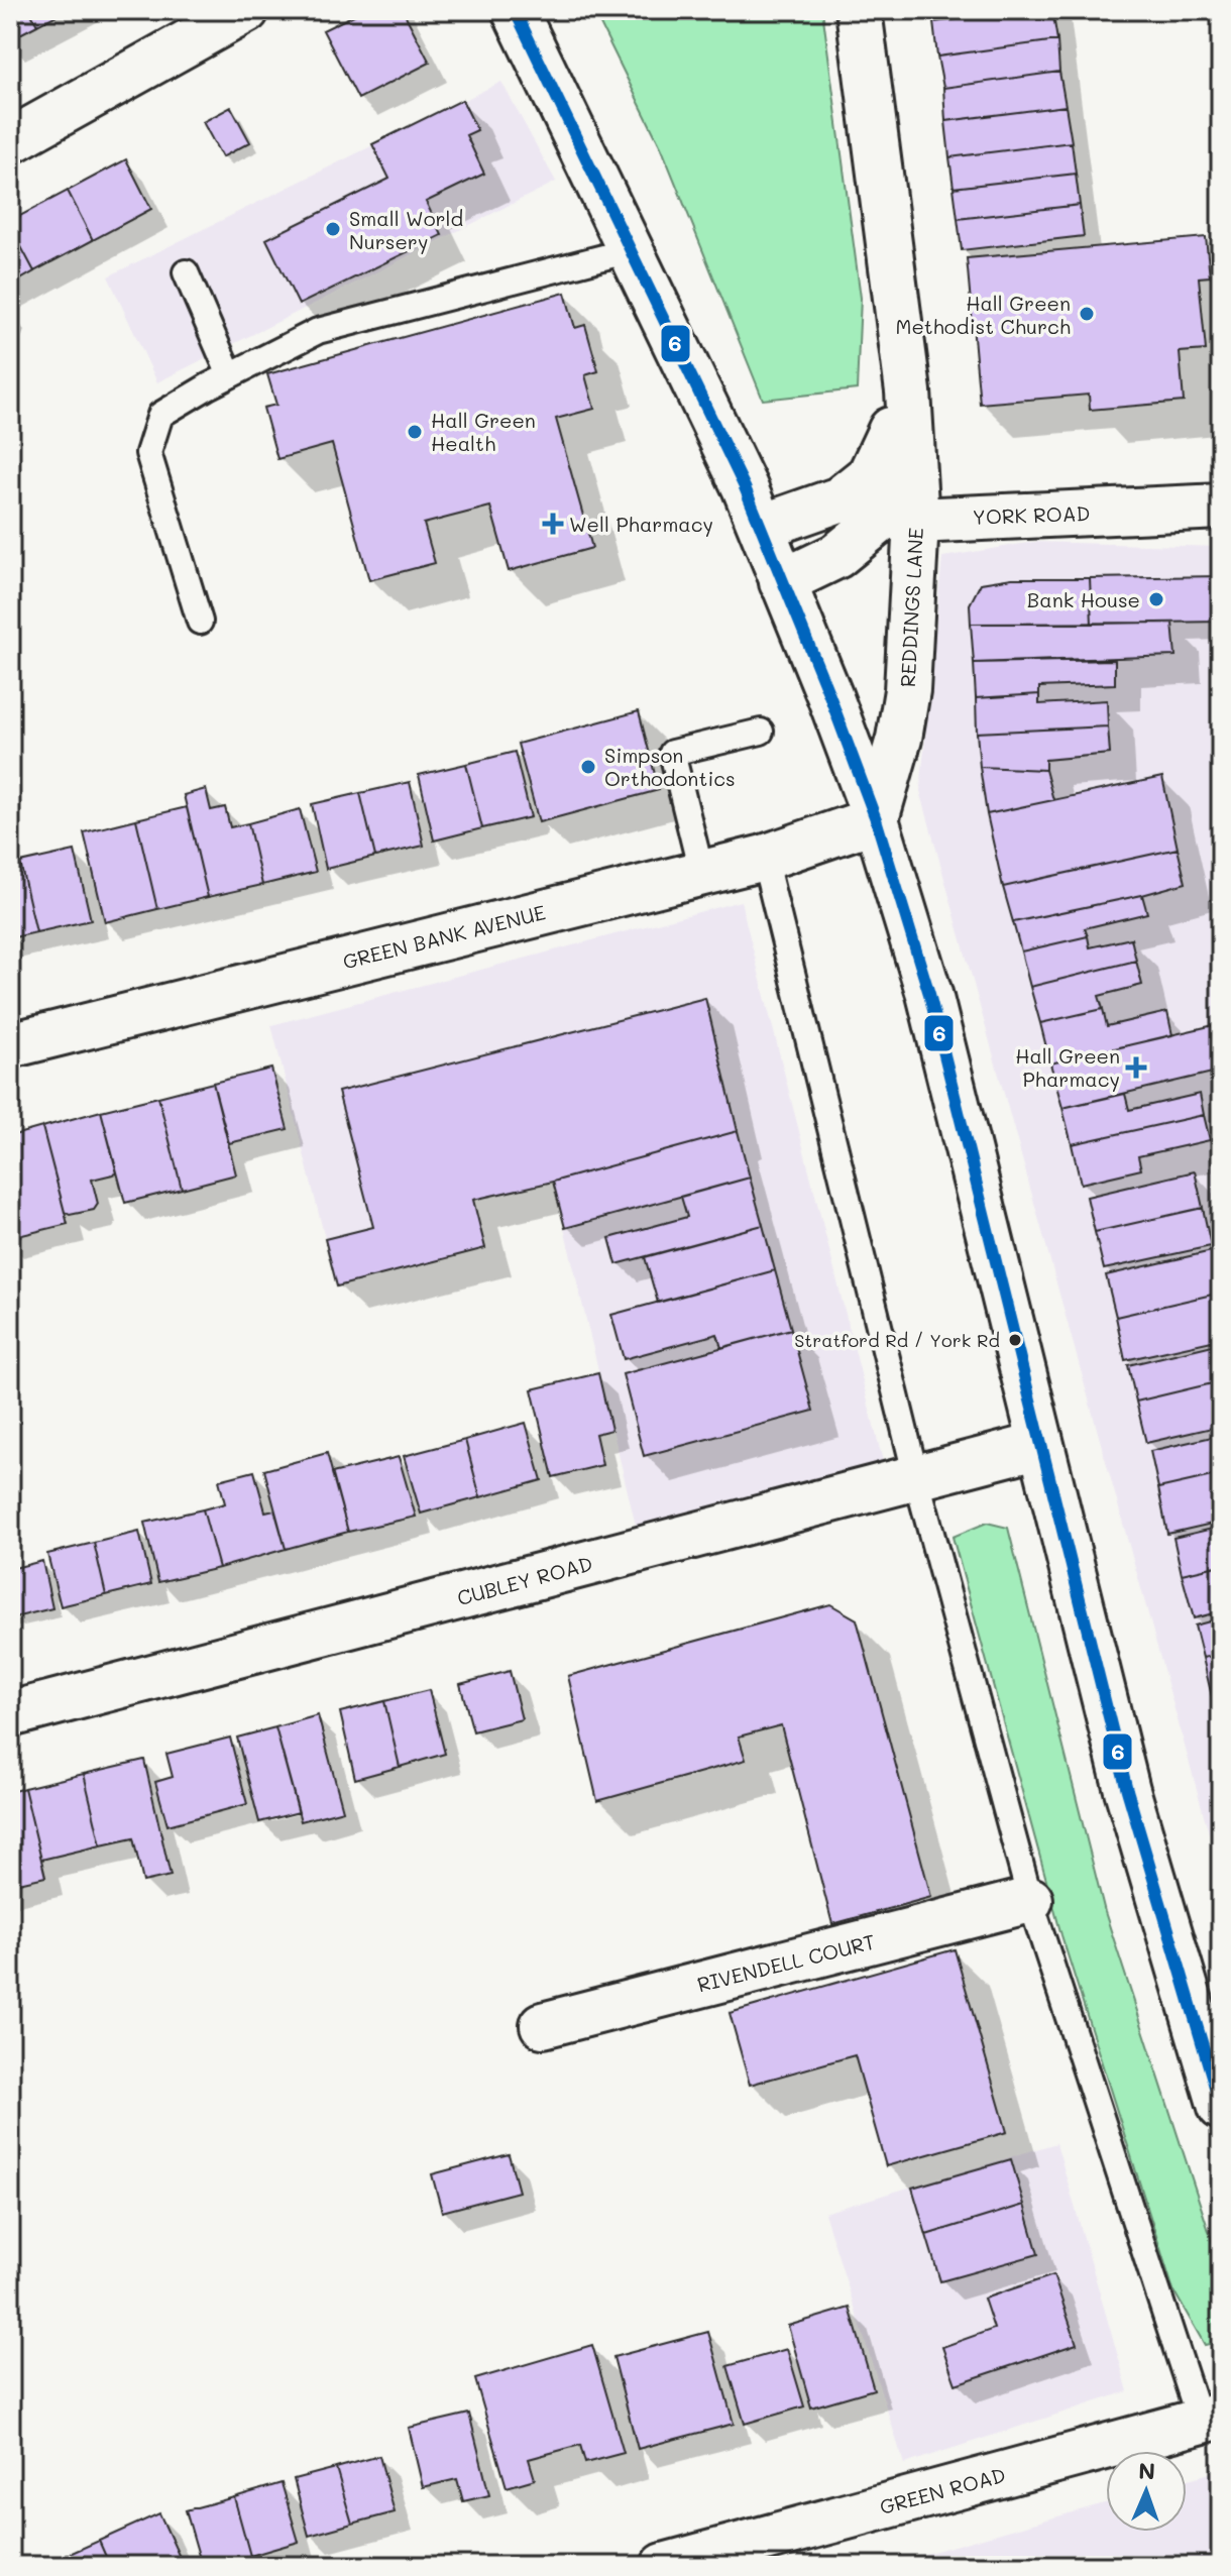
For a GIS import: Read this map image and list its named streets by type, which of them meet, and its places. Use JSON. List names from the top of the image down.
{
  "streets": {
    "main road": [
      "YORK ROAD",
      "REDDINGS LANE",
      "GREEN BANK AVENUE",
      "CUBLEY ROAD",
      "RIVENDELL COURT",
      "GREEN ROAD"
    ]
  },
  "crossings": [
    ["YORK ROAD", "REDDINGS LANE"],
    ["REDDINGS LANE", "GREEN BANK AVENUE"]
  ],
  "places": {
    "other": [
      "Small World Nursery",
      "Hall Green Methodist Church",
      "Hall Green Health",
      "Bank House",
      "Simpson Orthodontics",
      "Stratford Rd / York Rd"
    ],
    "health": ["Well Pharmacy", "Hall Green Pharmacy"]
  },
  "lines": ["transit line 6"],
  "north": "top"
}
